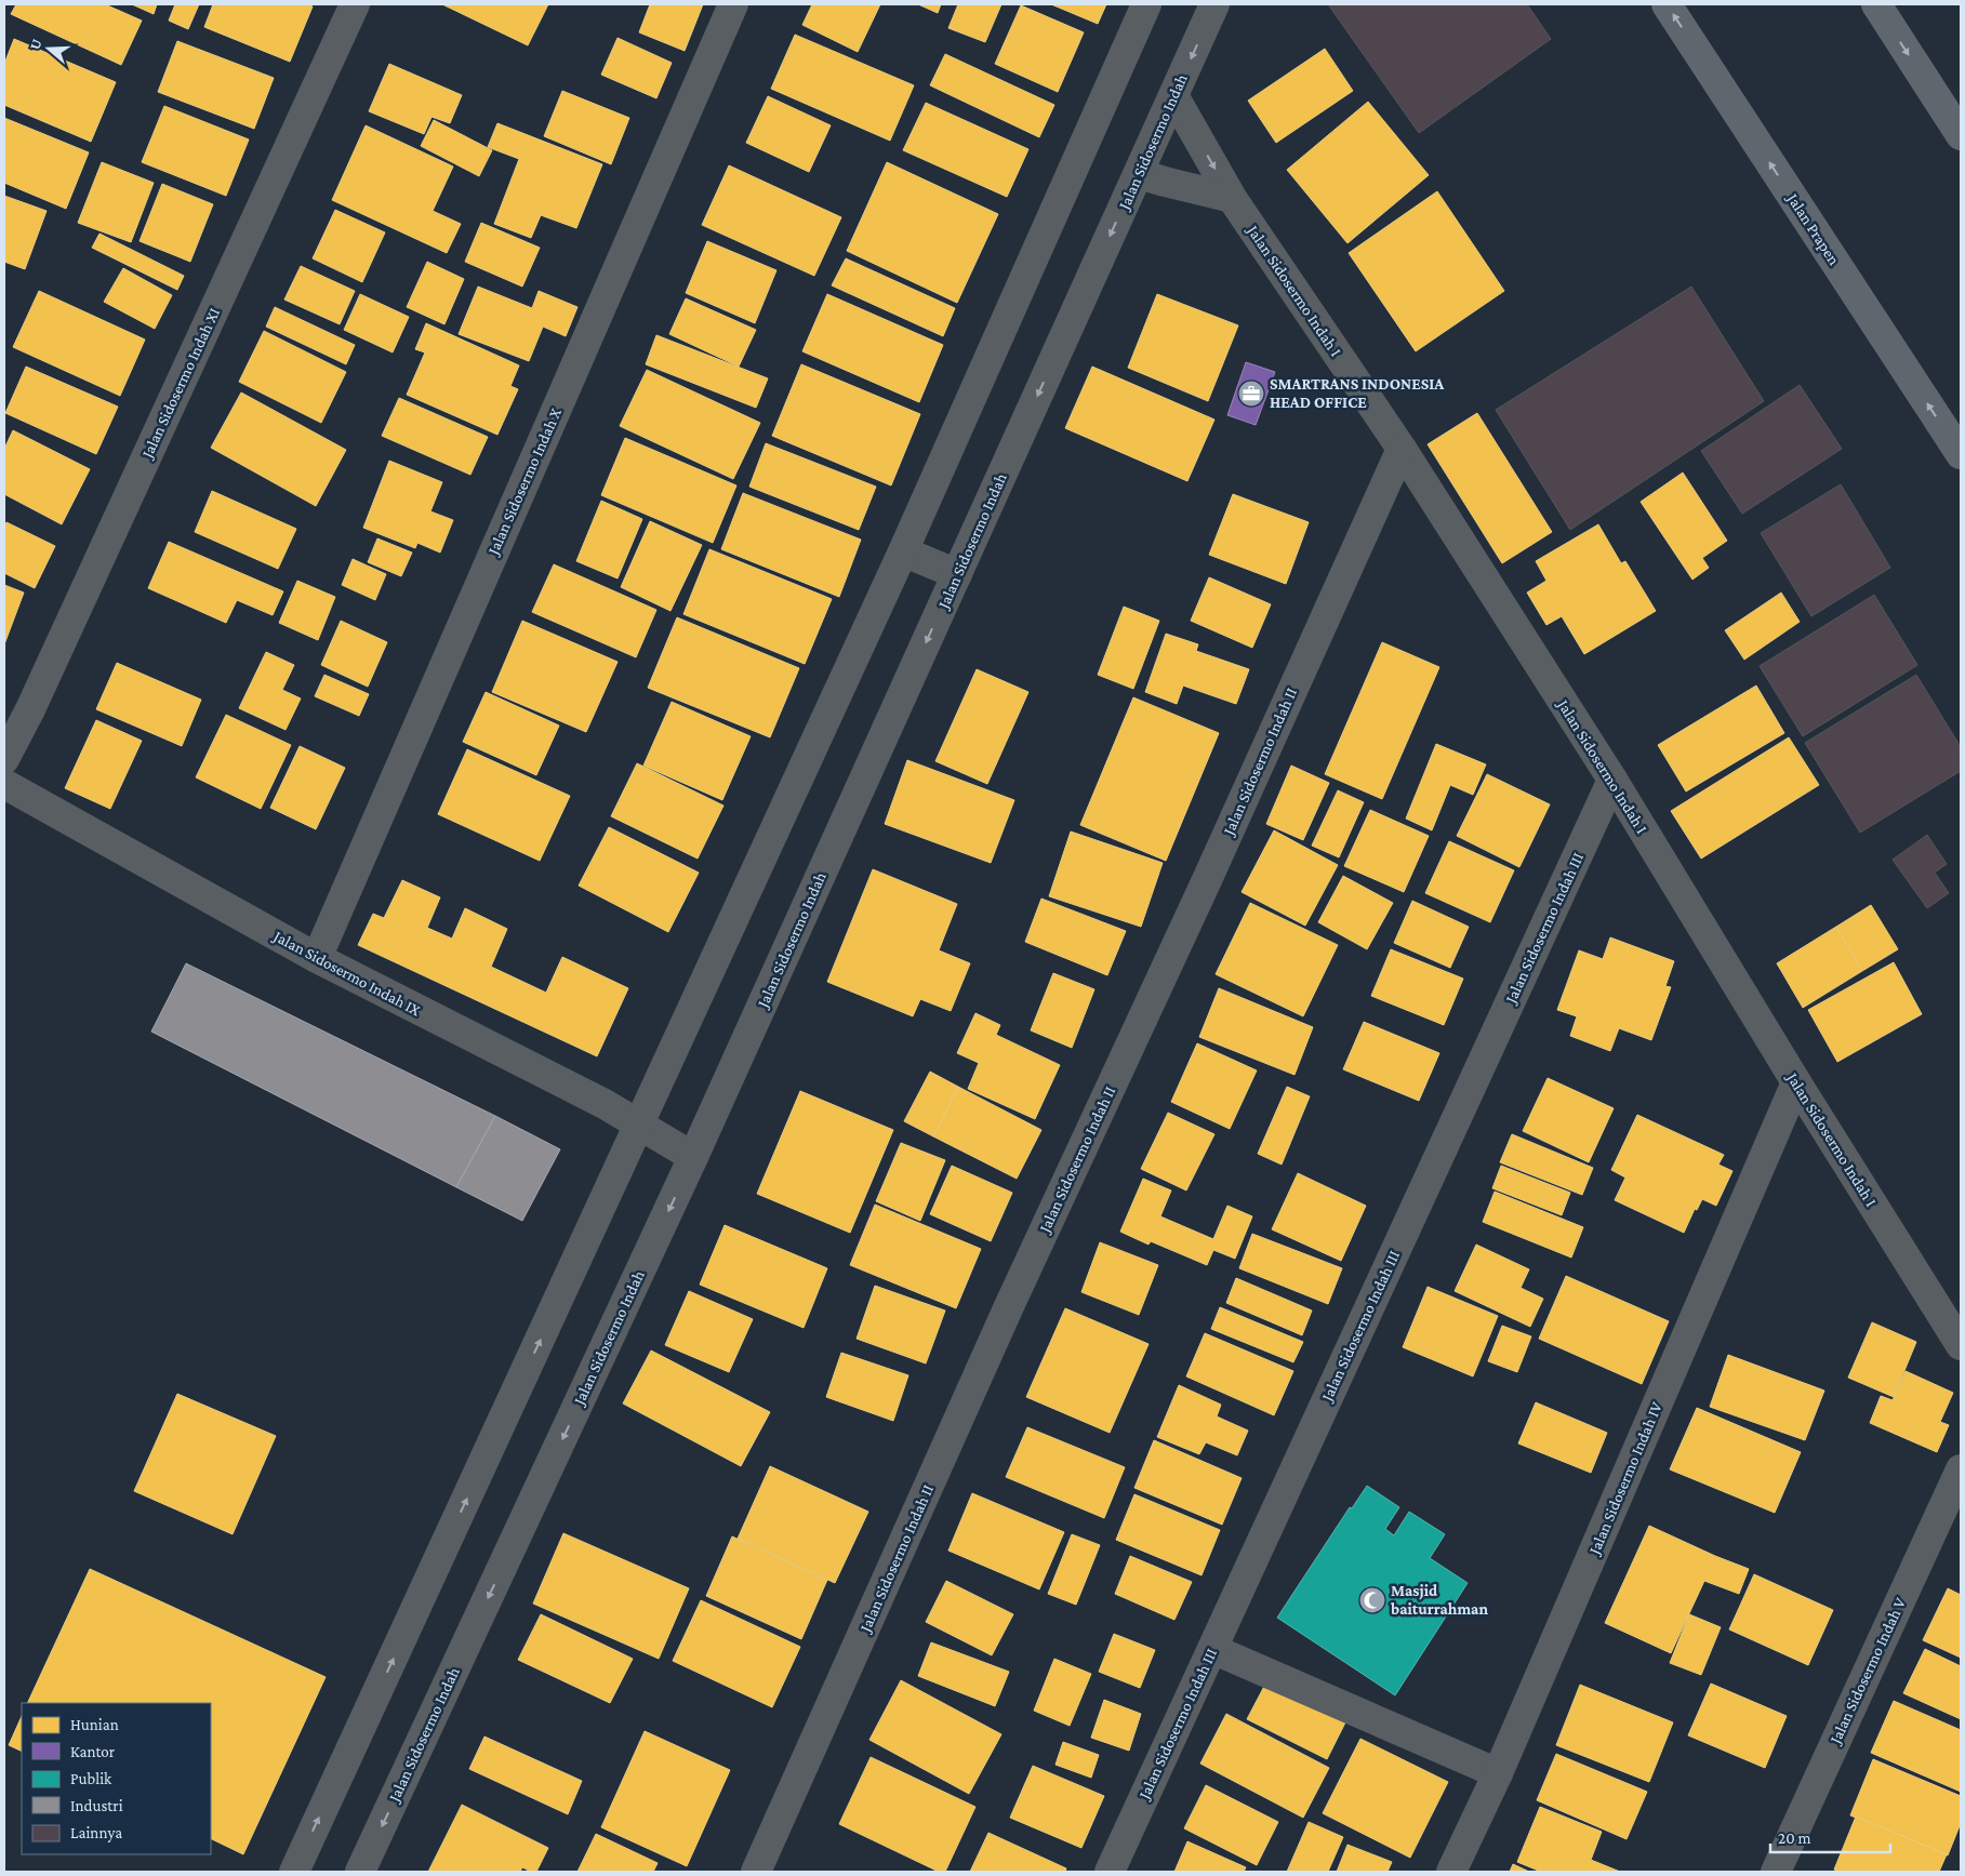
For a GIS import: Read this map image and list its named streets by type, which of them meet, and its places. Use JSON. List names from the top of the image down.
{
  "streets": {
    "main road": ["Jalan Prapen"],
    "street": [
      "Jalan Sidosermo Indah",
      "Jalan Sidosermo Indah I",
      "Jalan Sidosermo Indah XI",
      "Jalan Sidosermo Indah X",
      "Jalan Sidosermo Indah II",
      "Jalan Sidosermo Indah III",
      "Jalan Sidosermo Indah IX",
      "Jalan Sidosermo Indah IV",
      "Jalan Sidosermo Indah V"
    ]
  },
  "crossings": [
    ["Jalan Sidosermo Indah", "Jalan Sidosermo Indah I"],
    ["Jalan Sidosermo Indah", "Jalan Sidosermo Indah IX"],
    ["Jalan Sidosermo Indah I", "Jalan Sidosermo Indah II"],
    ["Jalan Sidosermo Indah I", "Jalan Sidosermo Indah III"],
    ["Jalan Sidosermo Indah I", "Jalan Sidosermo Indah IV"],
    ["Jalan Sidosermo Indah X", "Jalan Sidosermo Indah IX"]
  ],
  "one_way": ["Jalan Prapen"],
  "places": {
    "office": ["SMARTRANS INDONESIA HEAD OFFICE"],
    "mosque": ["Masjid baiturrahman"]
  },
  "legend": [
    "Hunian",
    "Kantor",
    "Publik",
    "Industri",
    "Lainnya"
  ],
  "scale_bar": "20 m",
  "north": "left"
}
